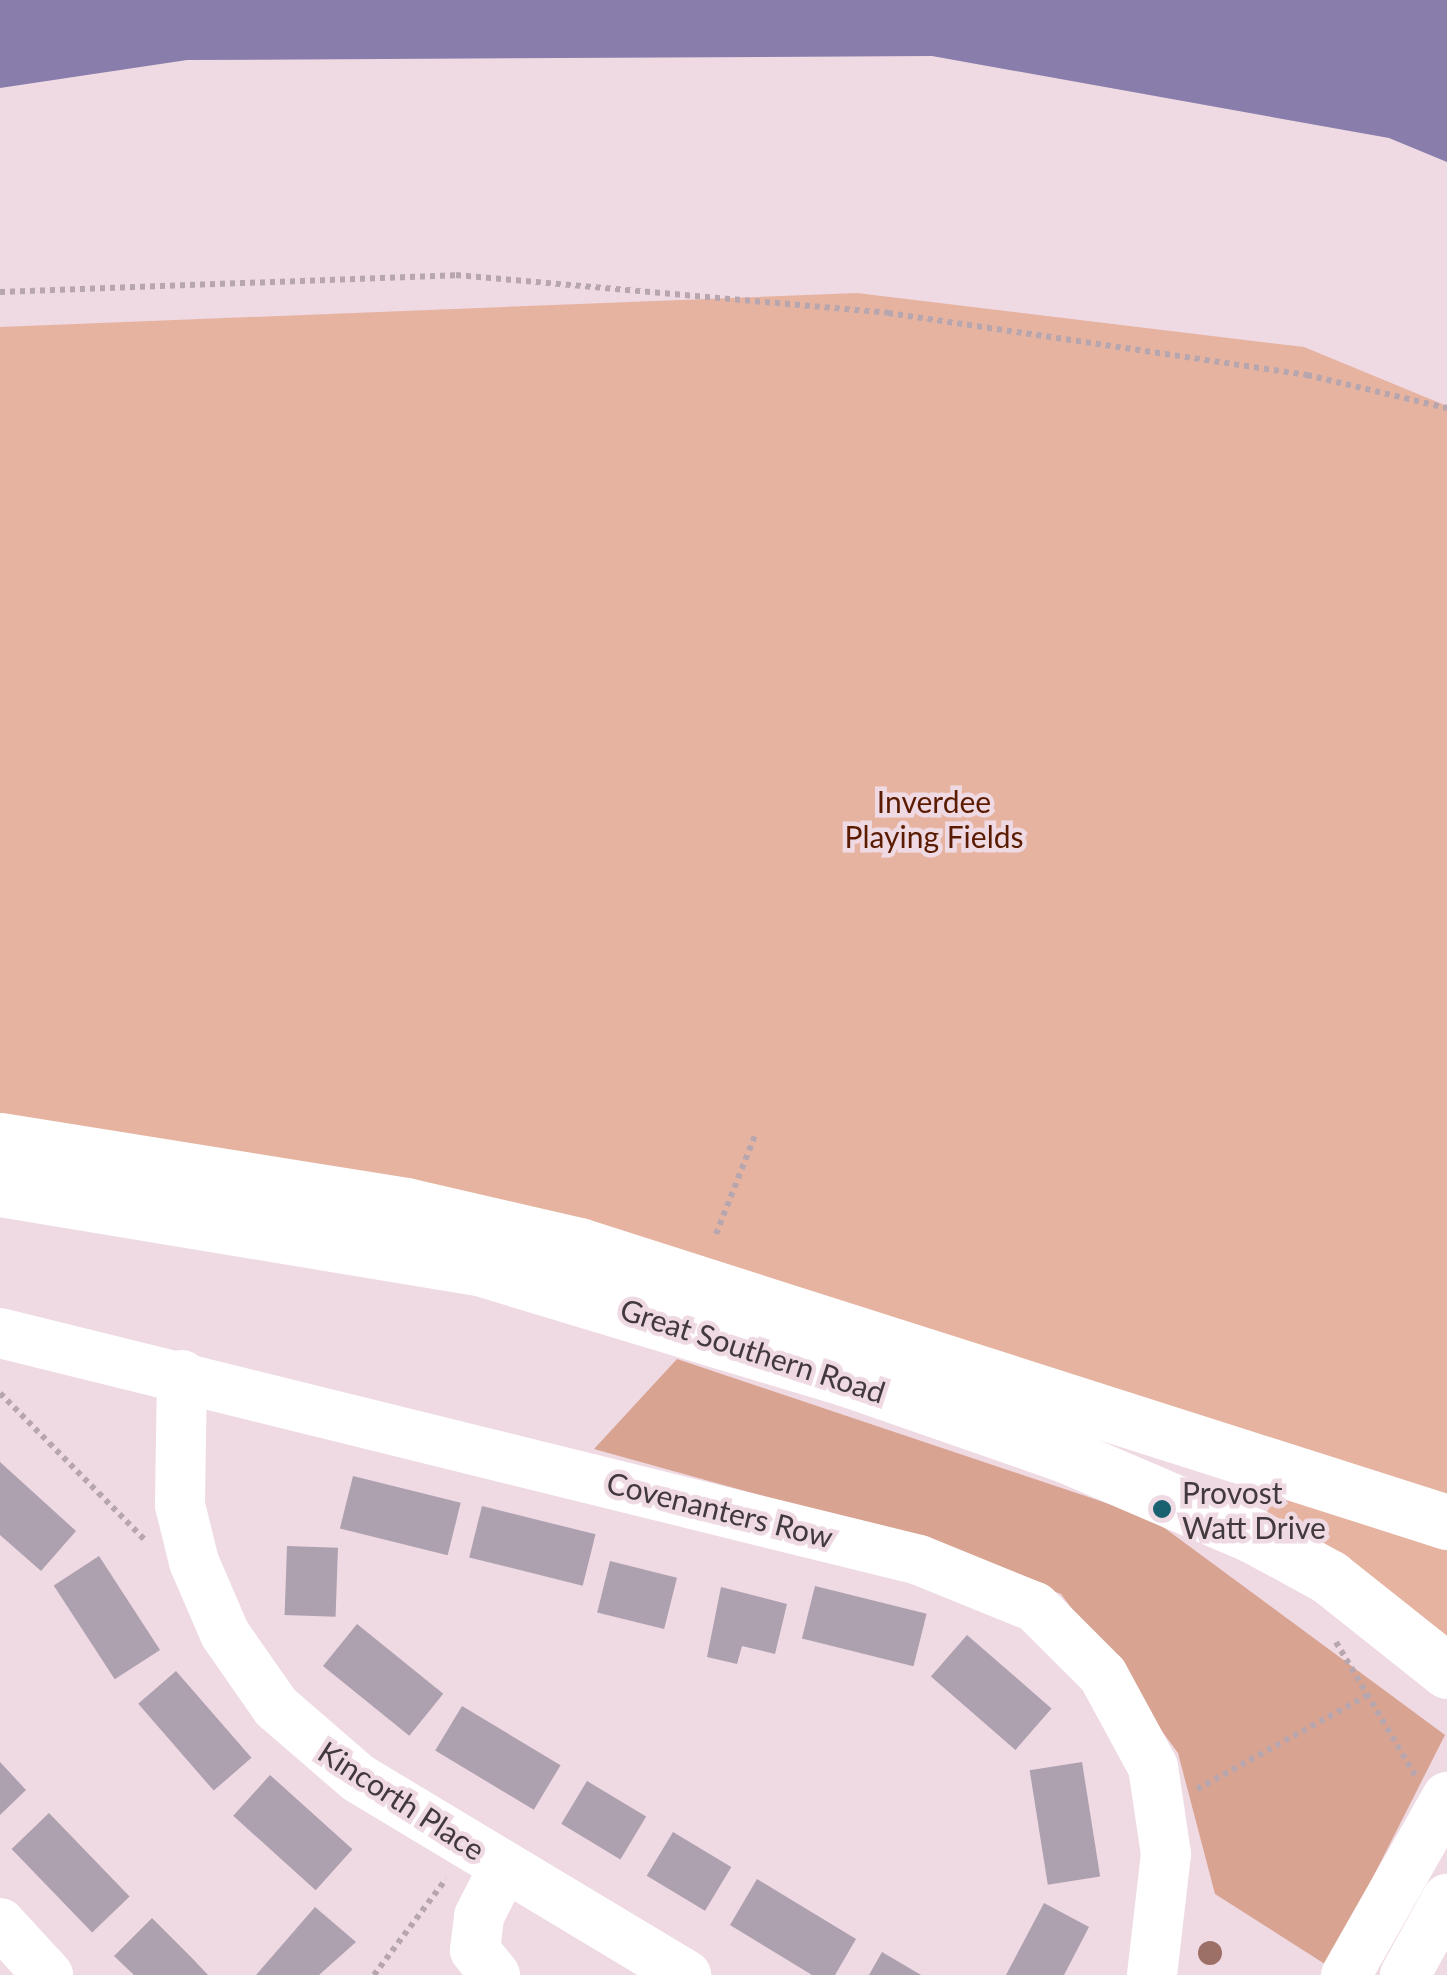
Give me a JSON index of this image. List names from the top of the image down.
{
  "streets": {
    "main road": ["Great Southern Road"],
    "street": ["Covenanters Row", "Kincorth Place"]
  },
  "crossings": [
    ["Covenanters Row", "Kincorth Place"]
  ],
  "parks": ["Inverdee Playing Fields"],
  "places": ["Provost Watt Drive"]
}
